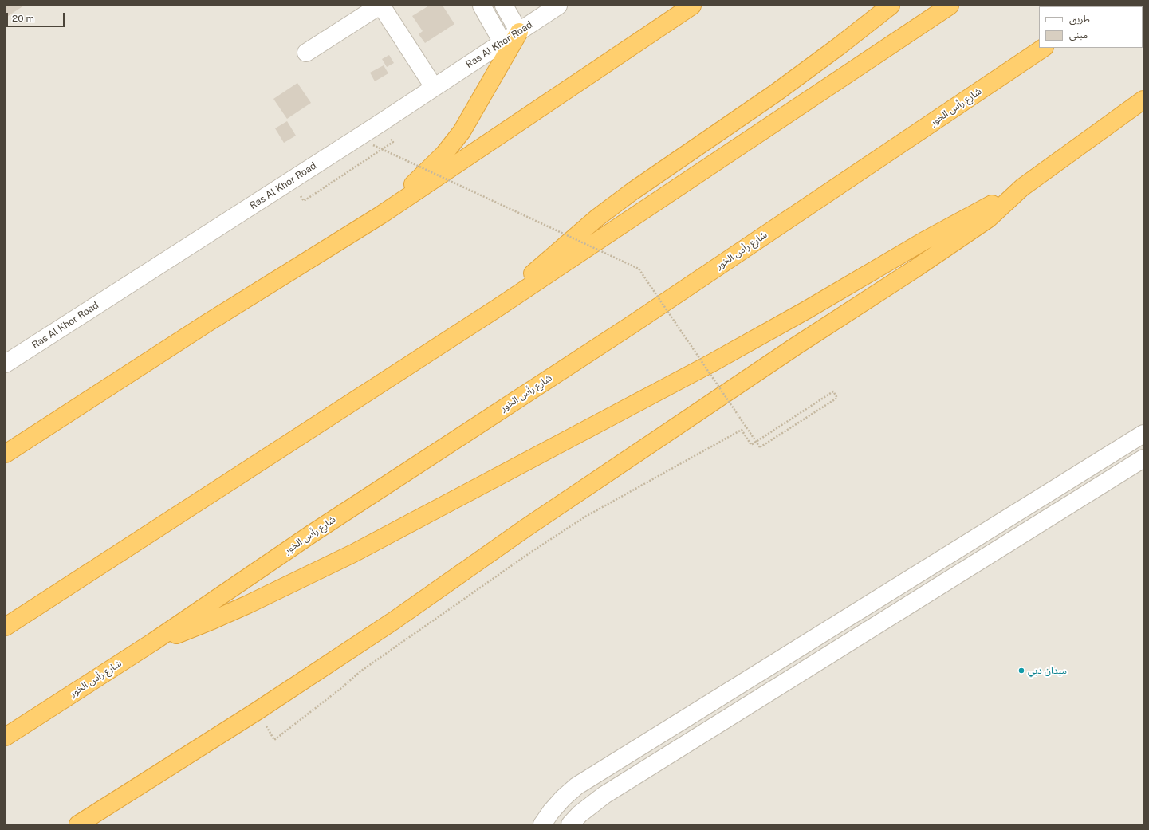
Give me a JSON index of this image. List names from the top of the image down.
{
  "streets": {
    "highway": ["شارع رأس الخور"],
    "street": ["Ras Al Khor Road"]
  },
  "places": ["ميدان دبي"],
  "legend": ["طريق", "مبنى"],
  "scale_bar": "20 m"
}
